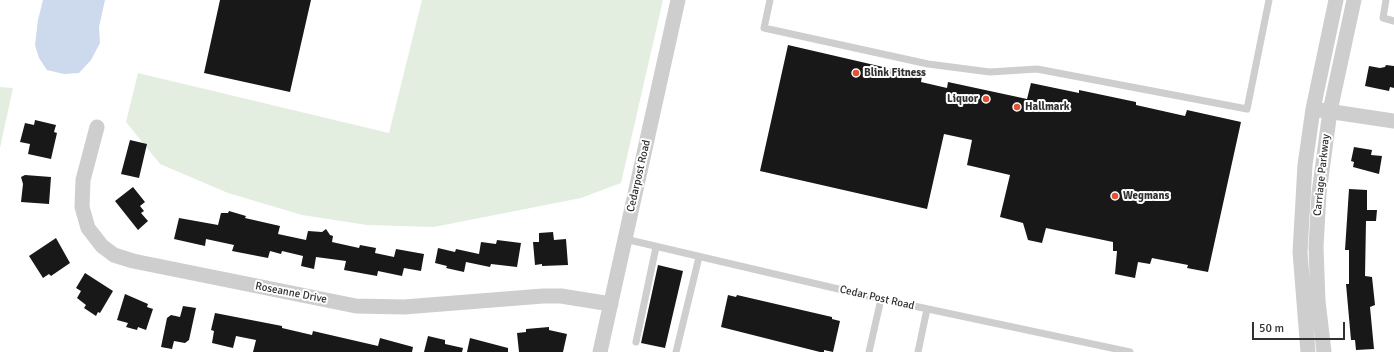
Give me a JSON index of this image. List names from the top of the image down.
{
  "streets": {
    "street": ["Carriage Parkway", "Cedarpost Road", "Roseanne Drive"],
    "lane": ["Cedar Post Road"]
  },
  "crossings": [
    ["Cedarpost Road", "Roseanne Drive"],
    ["Cedarpost Road", "Cedar Post Road"]
  ],
  "places": [
    "Blink Fitness",
    "Liquor",
    "Hallmark",
    "Wegmans"
  ],
  "scale_bar": "50 m"
}
